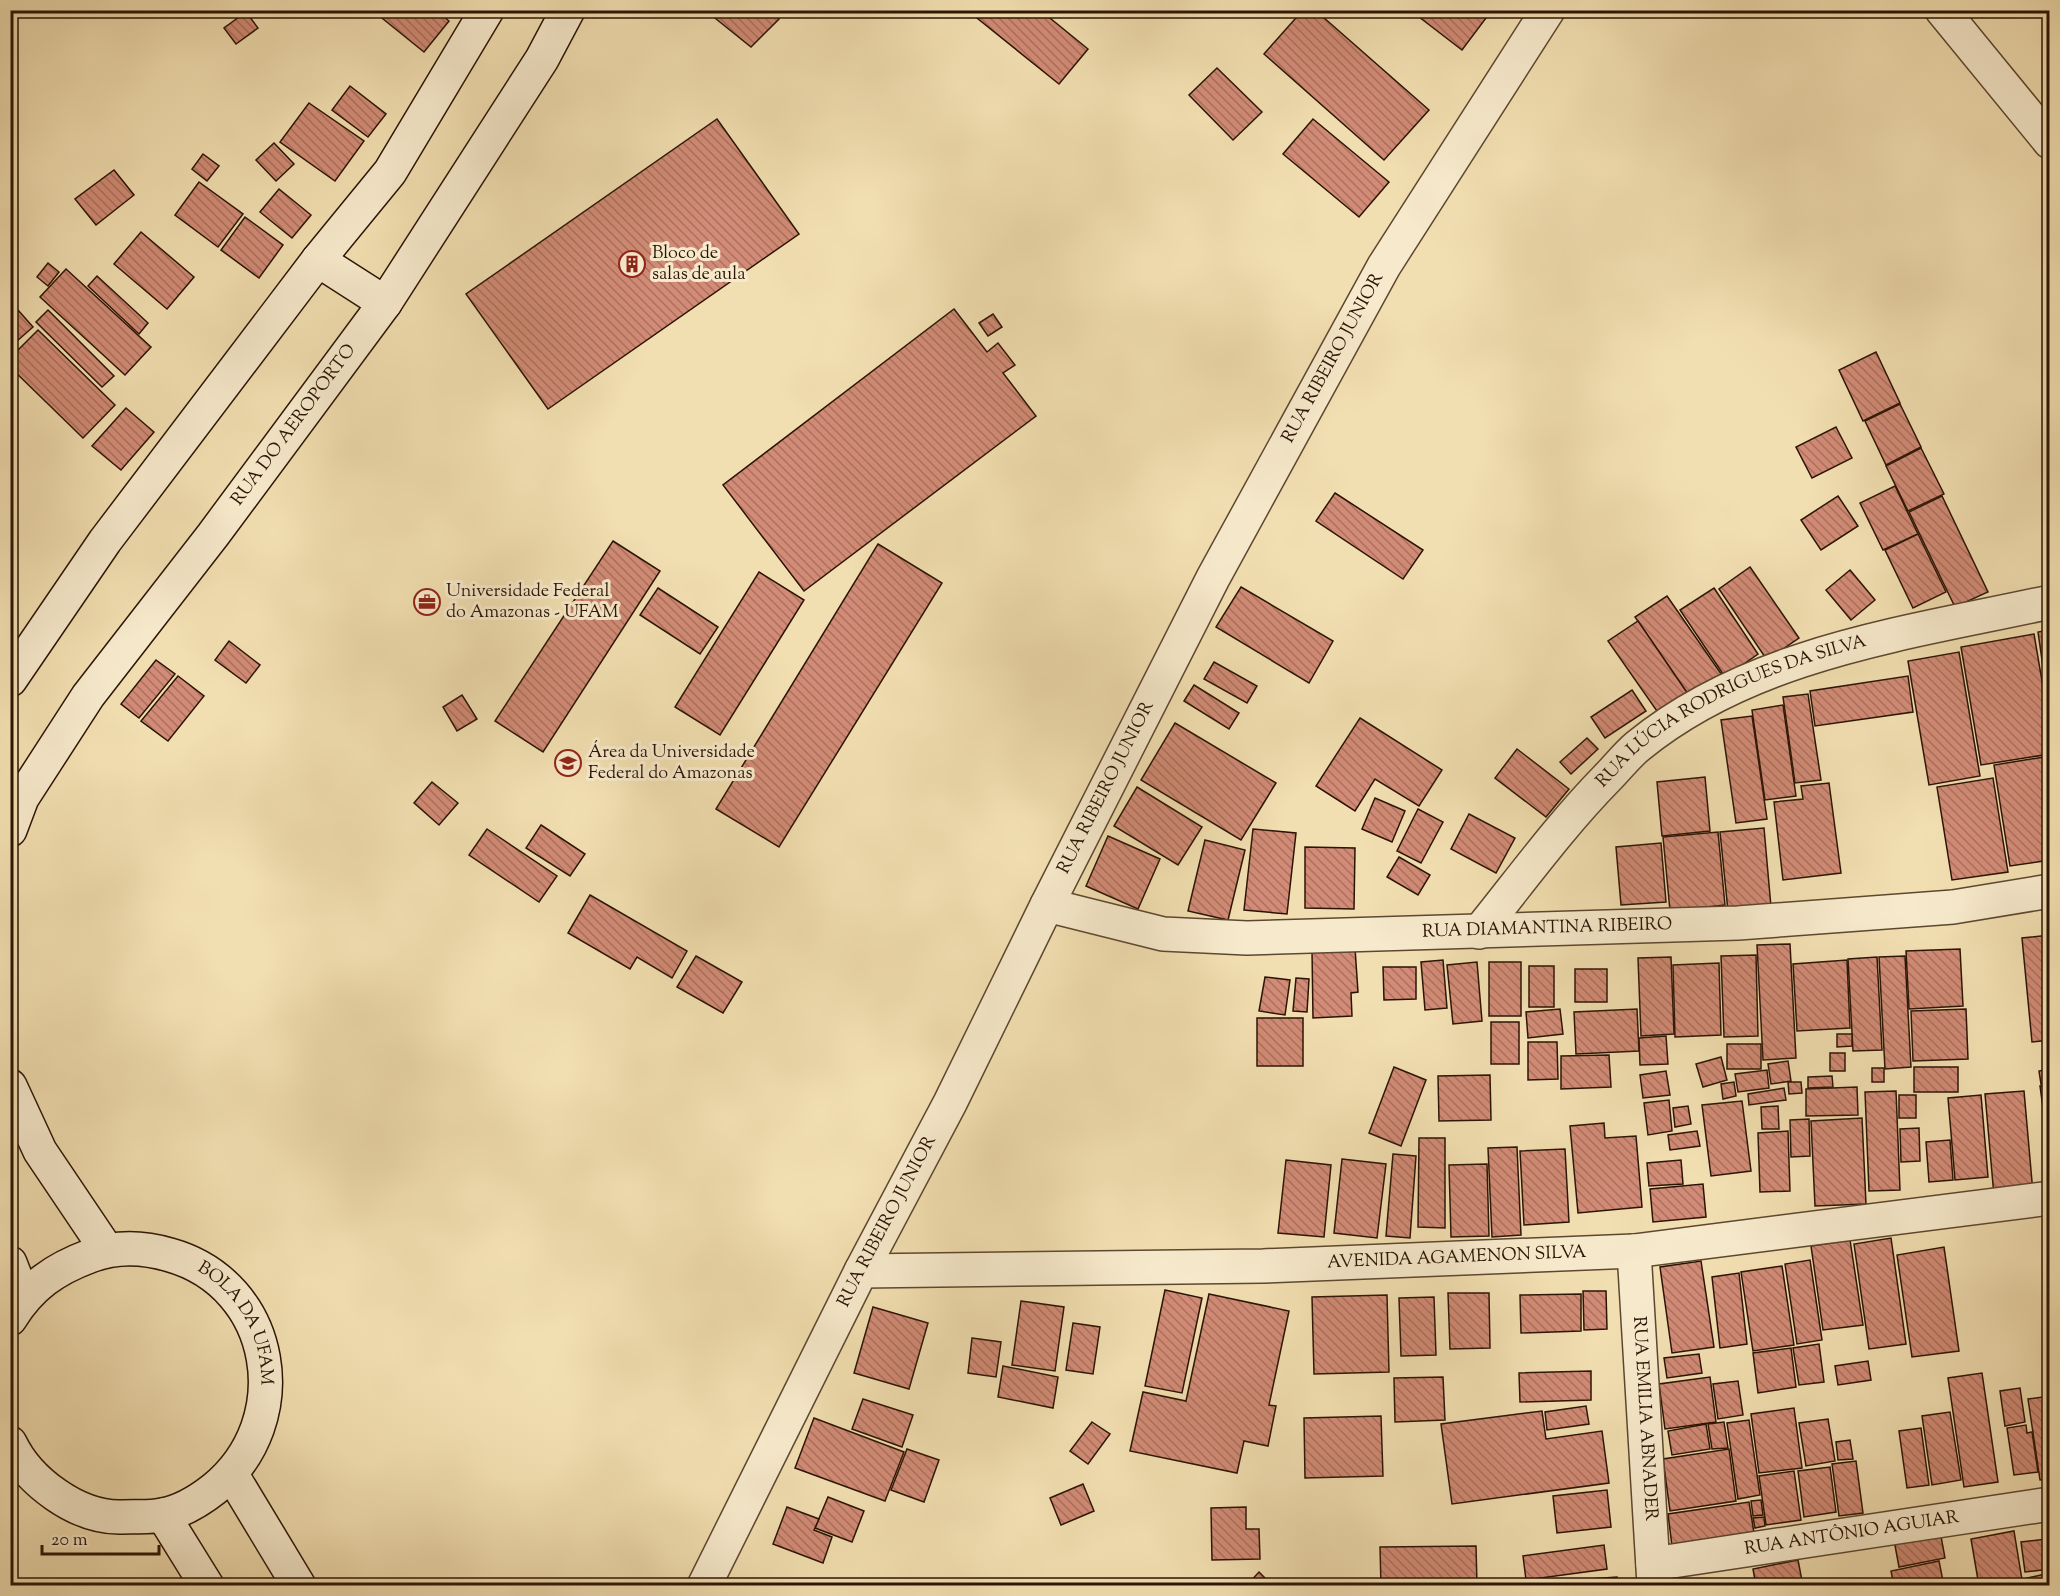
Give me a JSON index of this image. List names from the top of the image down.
{
  "streets": {
    "street": [
      "RUA RIBEIRO JUNIOR",
      "RUA DO AEROPORTO",
      "RUA LÚCIA RODRIGUES DA SILVA",
      "RUA DIAMANTINA RIBEIRO",
      "AVENIDA AGAMENON SILVA",
      "BOLA DA UFAM",
      "RUA EMILIA ABNADER",
      "RUA ANTÔNIO AGUIAR"
    ]
  },
  "crossings": [
    ["RUA RIBEIRO JUNIOR", "RUA DIAMANTINA RIBEIRO"],
    ["RUA RIBEIRO JUNIOR", "AVENIDA AGAMENON SILVA"],
    ["RUA LÚCIA RODRIGUES DA SILVA", "RUA DIAMANTINA RIBEIRO"],
    ["AVENIDA AGAMENON SILVA", "RUA EMILIA ABNADER"],
    ["RUA EMILIA ABNADER", "RUA ANTÔNIO AGUIAR"]
  ],
  "places": {
    "building": ["Bloco de salas de aula"],
    "office": ["Universidade Federal do Amazonas - UFAM"],
    "school or university": ["Área da Universidade Federal do Amazonas"]
  },
  "scale_bar": "20 m"
}
